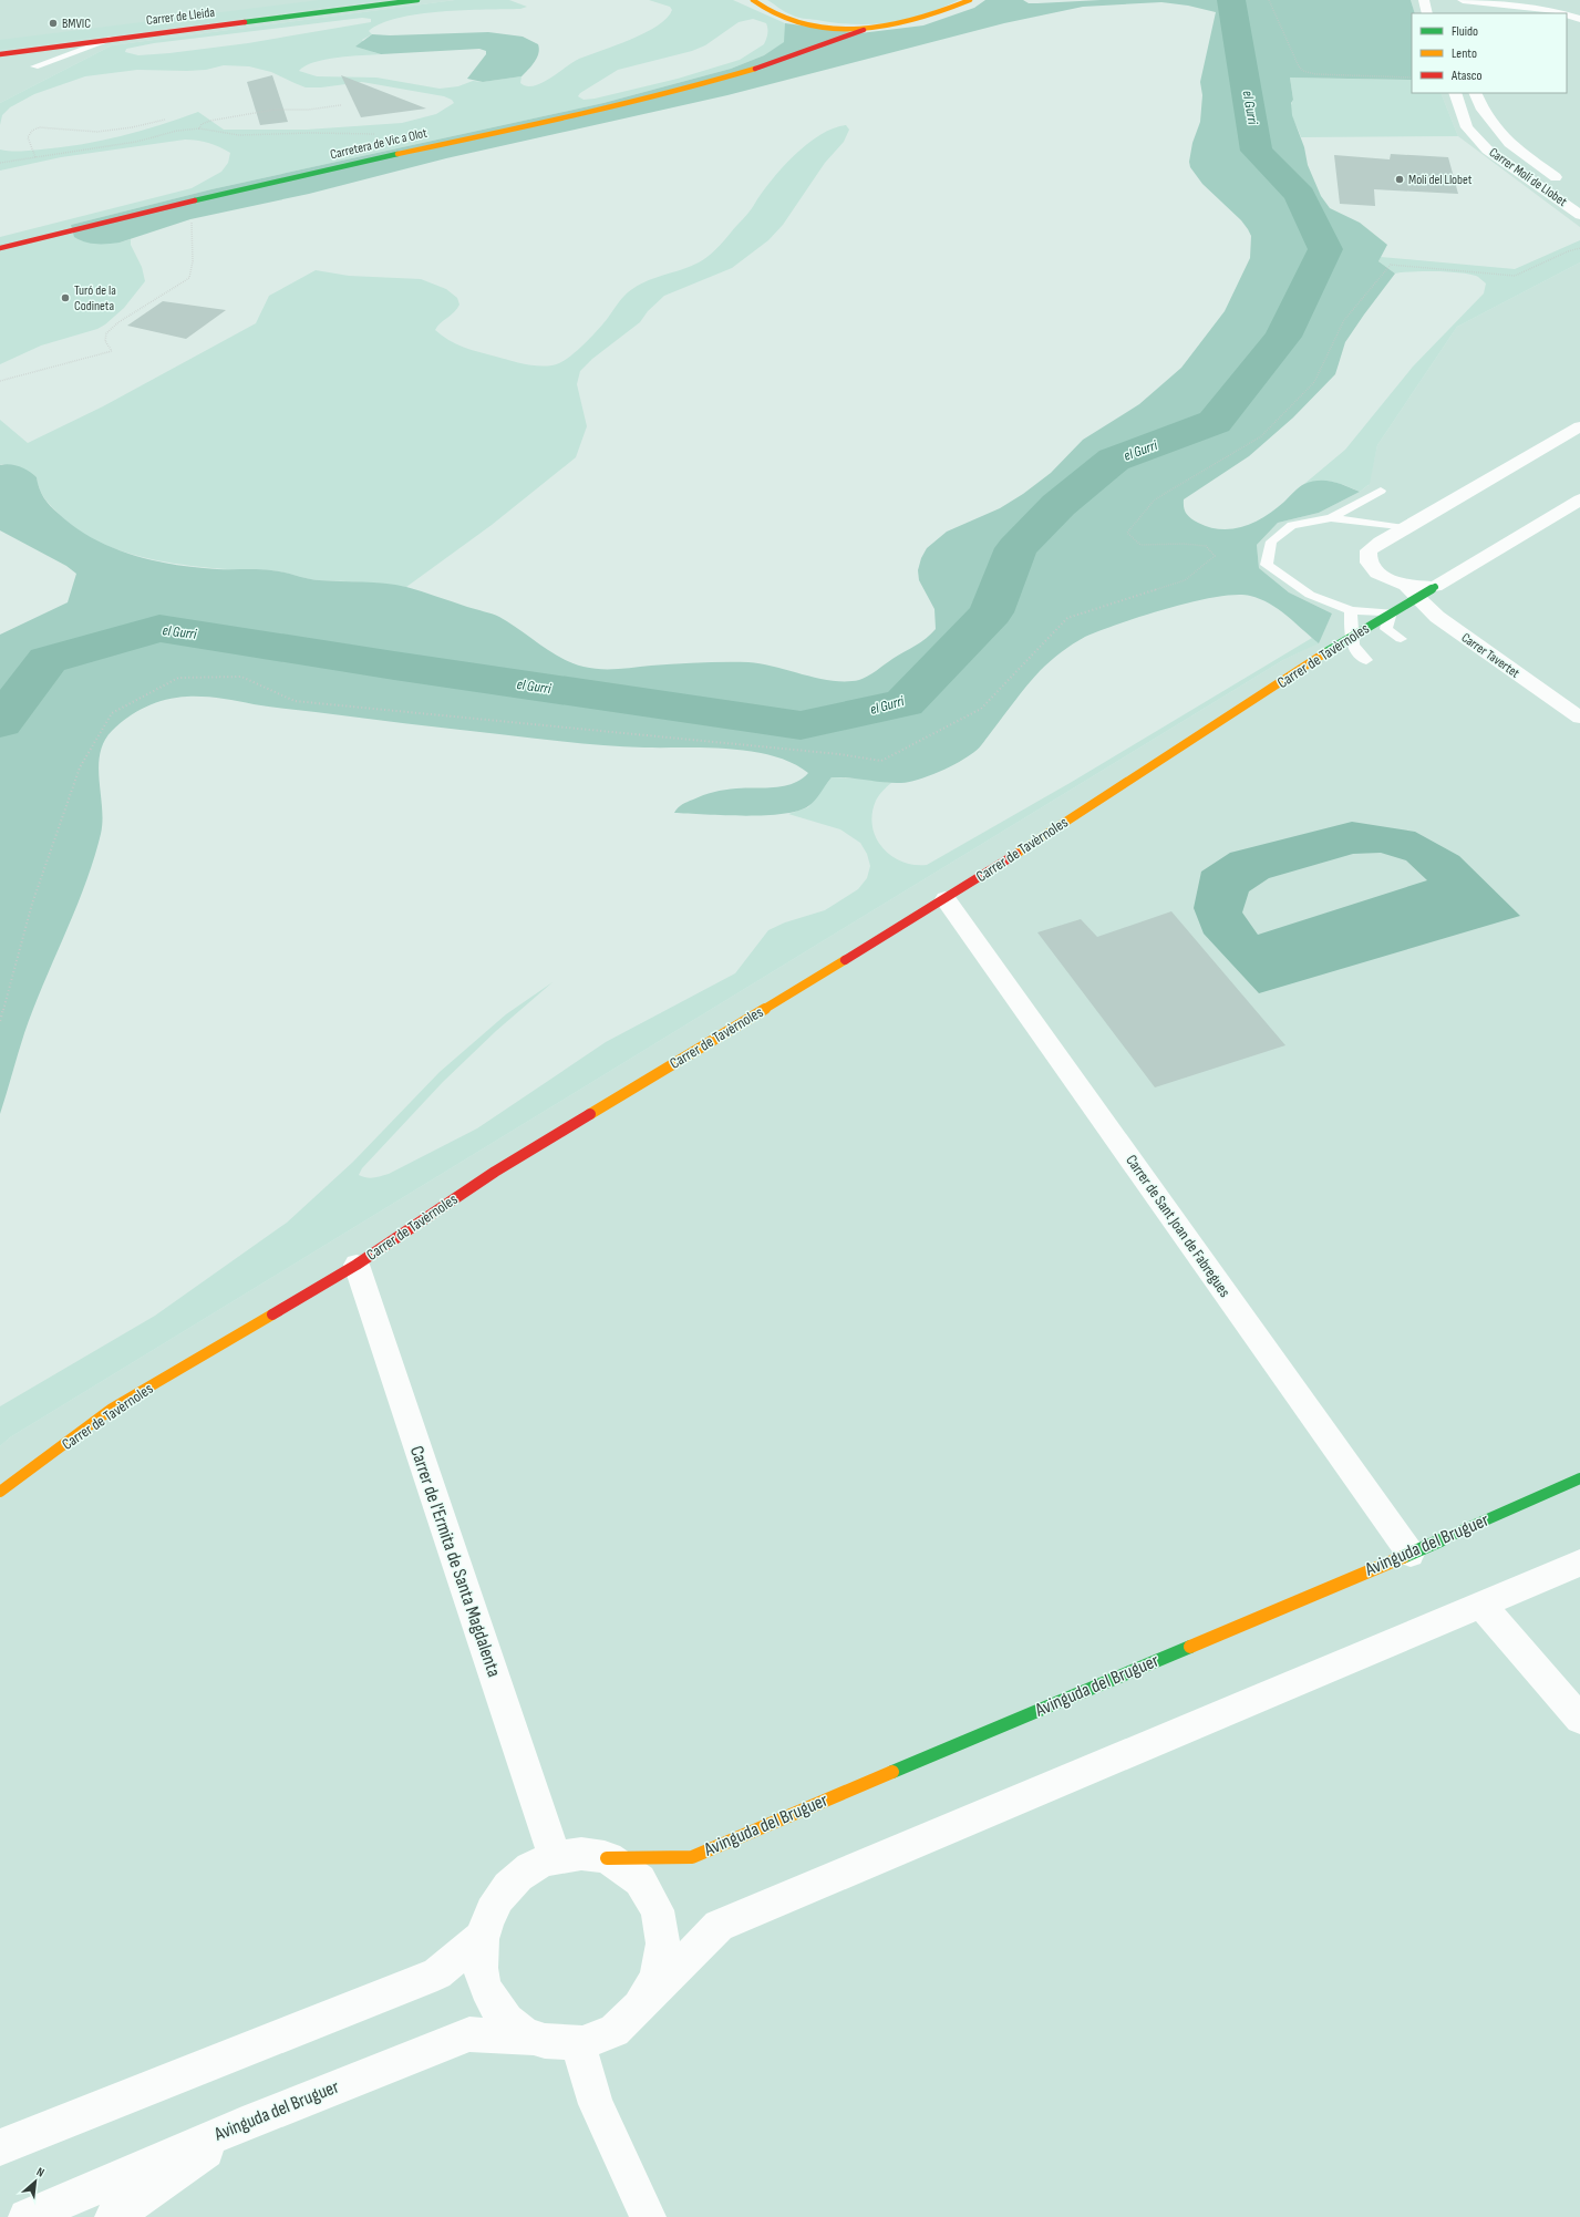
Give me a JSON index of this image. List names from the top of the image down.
{
  "streets": {
    "street": [
      "Carrer de Lleida",
      "Carretera de Vic a Olot",
      "Carrer Molí de Llobet",
      "Carrer de Tavèrnoles",
      "Carrer Tavertet",
      "Carrer de Sant Joan de Fabregues",
      "Avinguda del Bruguer",
      "Carrer de l'Ermita de Santa Magdalenta"
    ]
  },
  "crossings": [
    ["Carrer de Tavèrnoles", "Carrer Tavertet"],
    ["Carrer de Tavèrnoles", "Carrer de Sant Joan de Fabregues"],
    ["Carrer de Tavèrnoles", "Carrer de l'Ermita de Santa Magdalenta"],
    ["Carrer de Sant Joan de Fabregues", "Avinguda del Bruguer"]
  ],
  "water": ["el Gurri"],
  "places": ["BMVIC", "Molí del Llobet", "Turó de la Codineta"],
  "legend": ["Fluido", "Lento", "Atasco"],
  "north": "top right"
}
